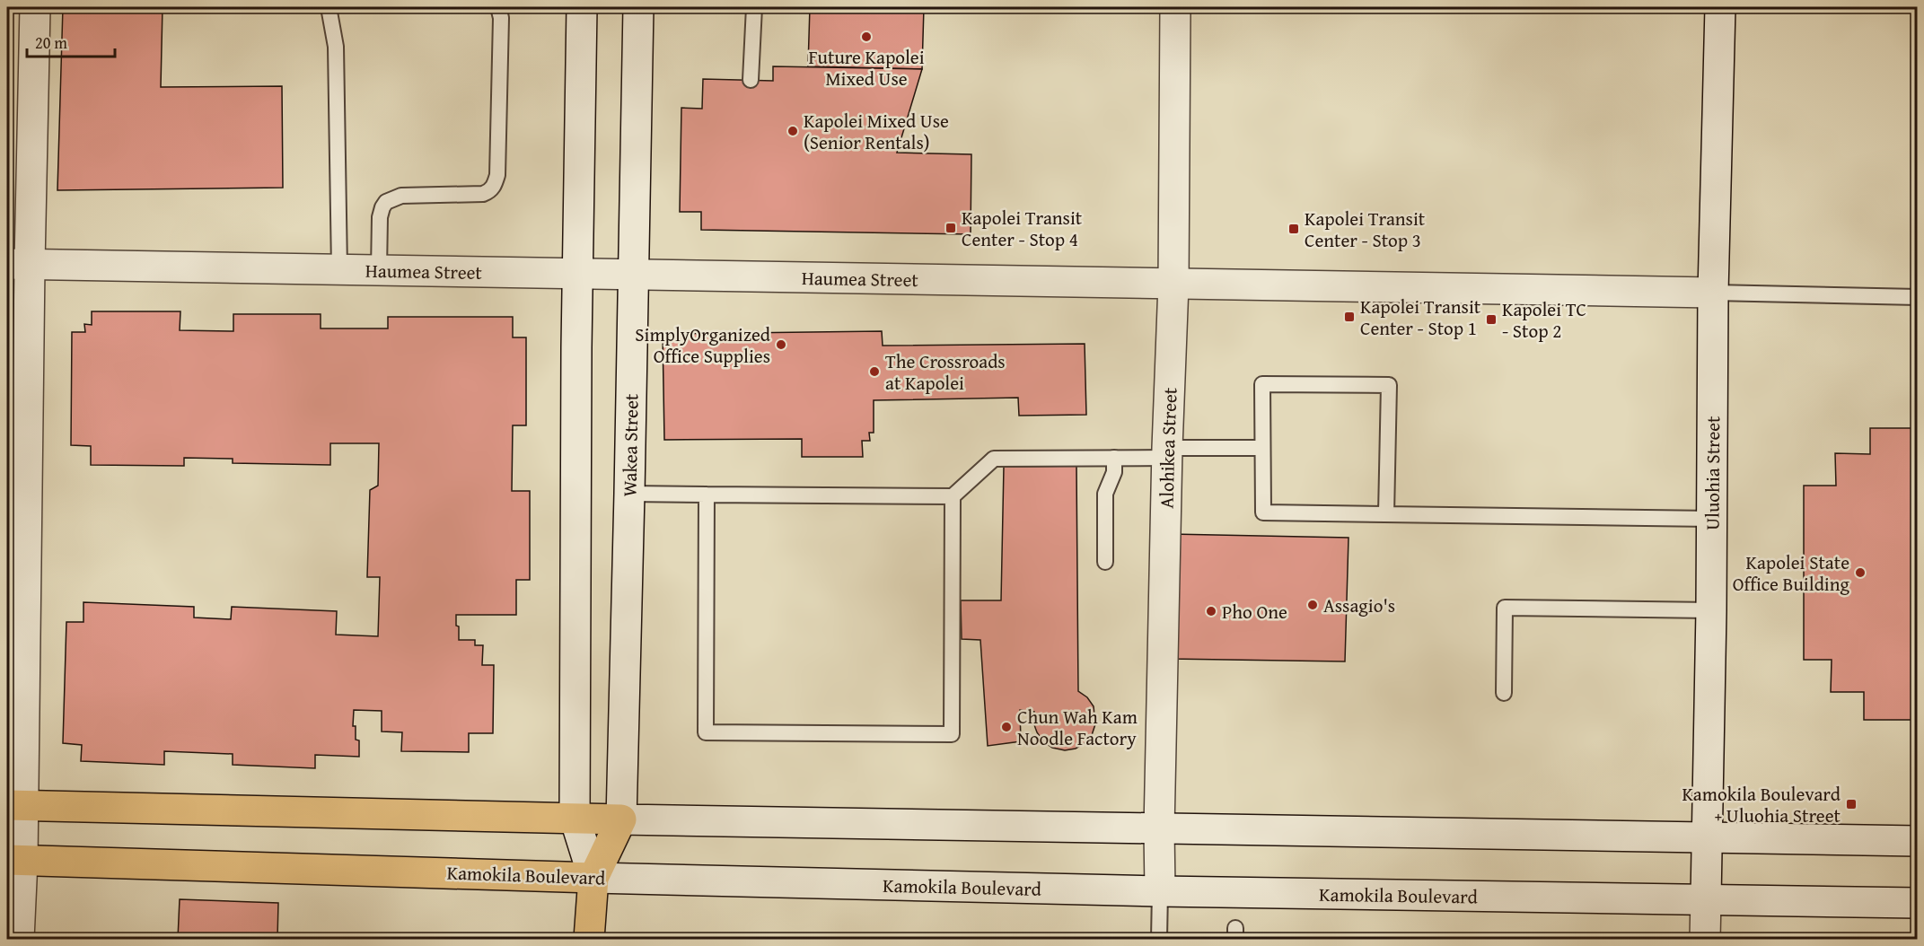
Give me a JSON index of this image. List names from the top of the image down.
{
  "streets": {
    "main road": ["Wakea Street", "Kamokila Boulevard"],
    "street": ["Haumea Street", "Alohikea Street", "Uluohia Street"]
  },
  "crossings": [
    ["Haumea Street", "Wakea Street"],
    ["Haumea Street", "Alohikea Street"],
    ["Haumea Street", "Uluohia Street"],
    ["Wakea Street", "Kamokila Boulevard"],
    ["Alohikea Street", "Kamokila Boulevard"],
    ["Uluohia Street", "Kamokila Boulevard"]
  ],
  "places": {
    "other": [
      "Future Kapolei Mixed Use",
      "Kapolei Mixed Use (Senior Rentals)",
      "SimplyOrganized Office Supplies",
      "The Crossroads at Kapolei",
      "Kapolei State Office Building",
      "Assagio's",
      "Pho One",
      "Chun Wah Kam Noodle Factory"
    ],
    "transit": [
      "Kapolei Transit Center - Stop 4",
      "Kapolei Transit Center - Stop 3",
      "Kapolei Transit Center - Stop 1",
      "Kapolei TC - Stop 2",
      "Kamokila Boulevard + Uluohia Street"
    ]
  },
  "scale_bar": "20 m"
}
